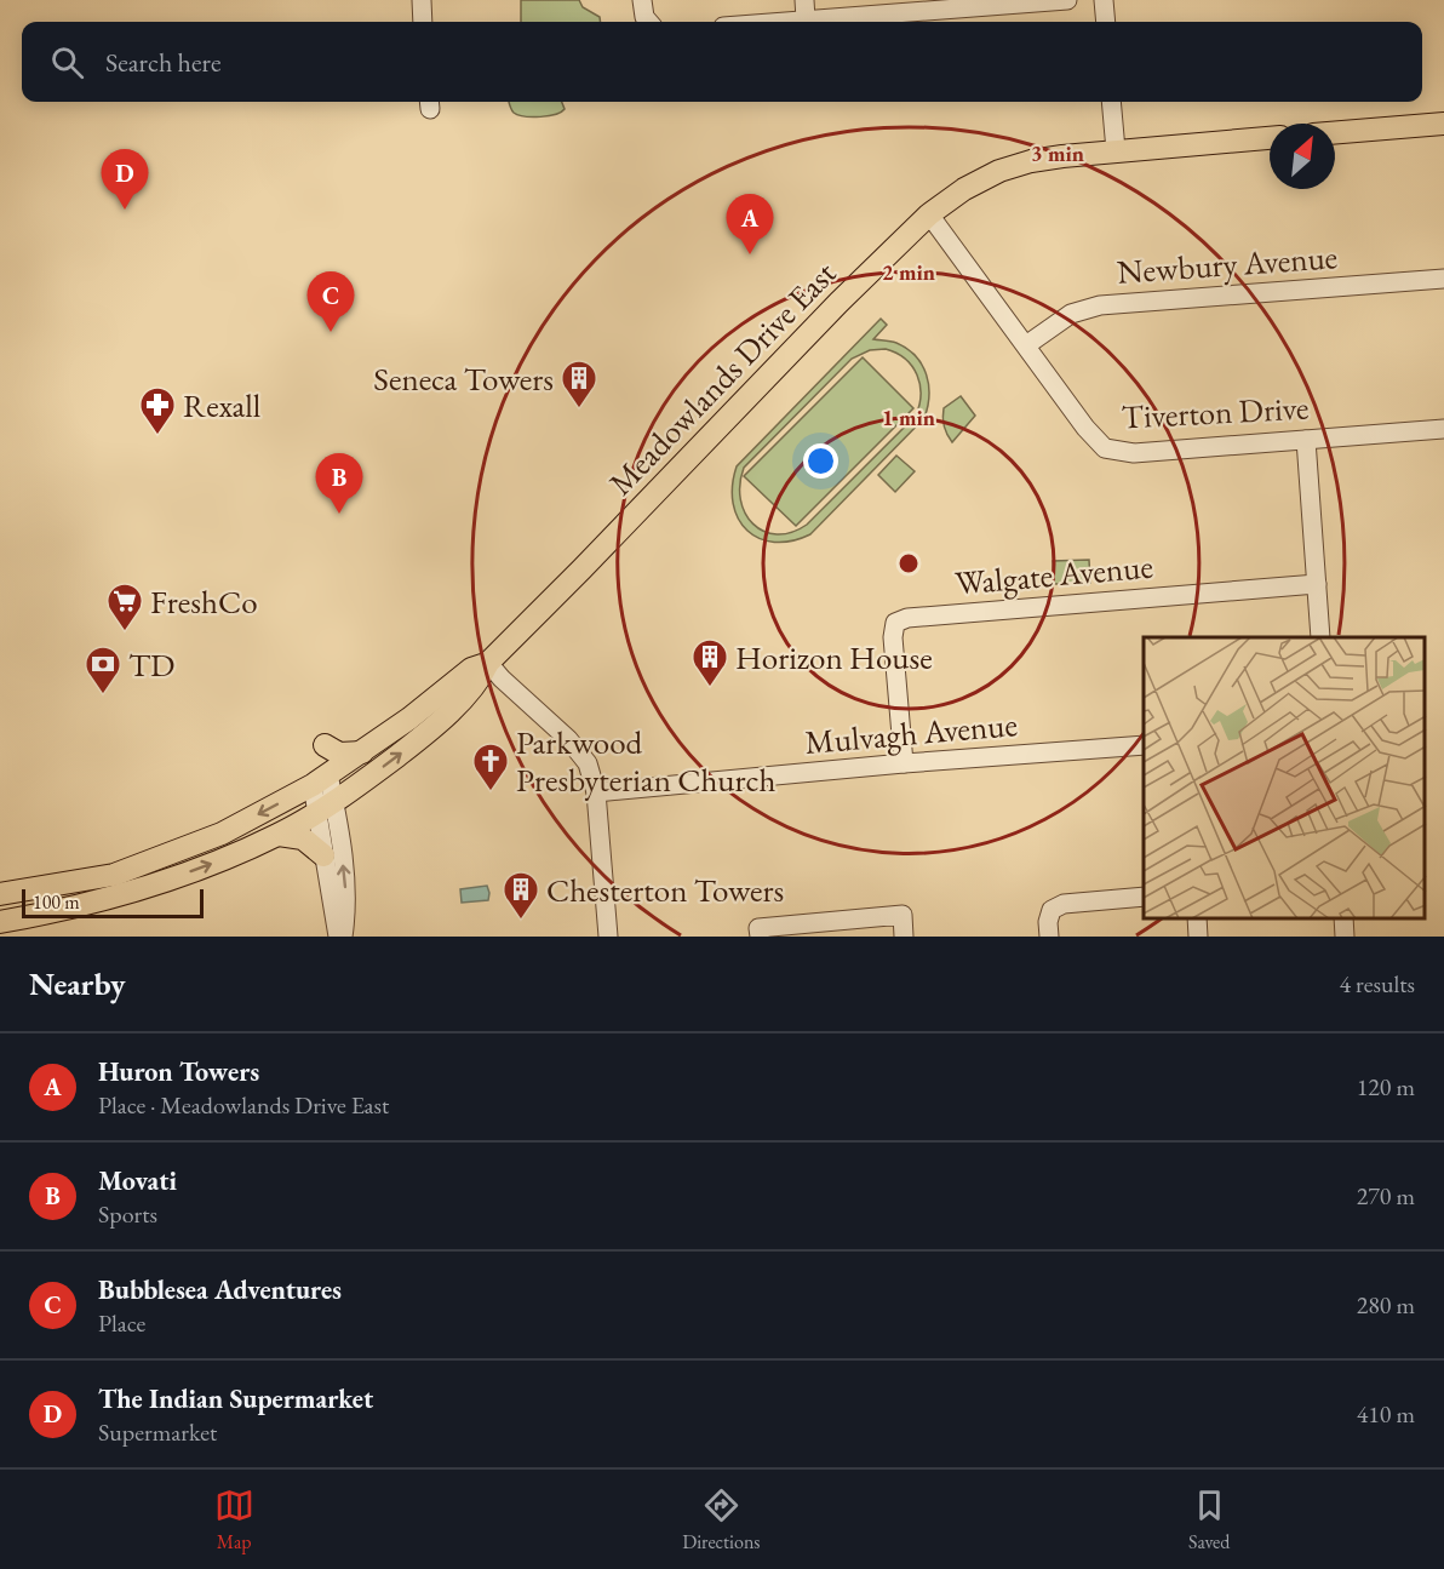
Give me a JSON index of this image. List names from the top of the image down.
{
  "streets": {
    "main road": ["Meadowlands Drive East"],
    "street": [
      "Newbury Avenue",
      "Tiverton Drive",
      "Walgate Avenue",
      "Mulvagh Avenue"
    ]
  },
  "crossings": [
    ["Newbury Avenue", "Tiverton Drive"],
    ["Meadowlands Drive East", "Tiverton Drive"],
    ["Walgate Avenue", "Mulvagh Avenue"]
  ],
  "places": {
    "building": ["Seneca Towers", "Horizon House", "Chesterton Towers"],
    "pharmacy": ["Rexall"],
    "supermarket": ["FreshCo"],
    "bank": ["TD"],
    "church": ["Parkwood Presbyterian Church"]
  },
  "scale_bar": "100 m",
  "north": "top right",
  "page": {
    "search": "Search here",
    "pins": [
      "D",
      "A",
      "C",
      "B"
    ],
    "scale": "100 m",
    "heading": ["Nearby", "4 results"],
    "list": [
      {
        "mark": "A",
        "name": "Huron Towers",
        "note": "Place · Meadowlands Drive East",
        "value": "120 m"
      },
      {
        "mark": "B",
        "name": "Movati",
        "note": "Sports",
        "value": "270 m"
      },
      {
        "mark": "C",
        "name": "Bubblesea Adventures",
        "note": "Place",
        "value": "280 m"
      },
      {
        "mark": "D",
        "name": "The Indian Supermarket",
        "note": "Supermarket",
        "value": "410 m"
      }
    ],
    "nav": ["Map", "Directions", "Saved"]
  },
  "rings": ["3 min", "2 min", "1 min"]
}
